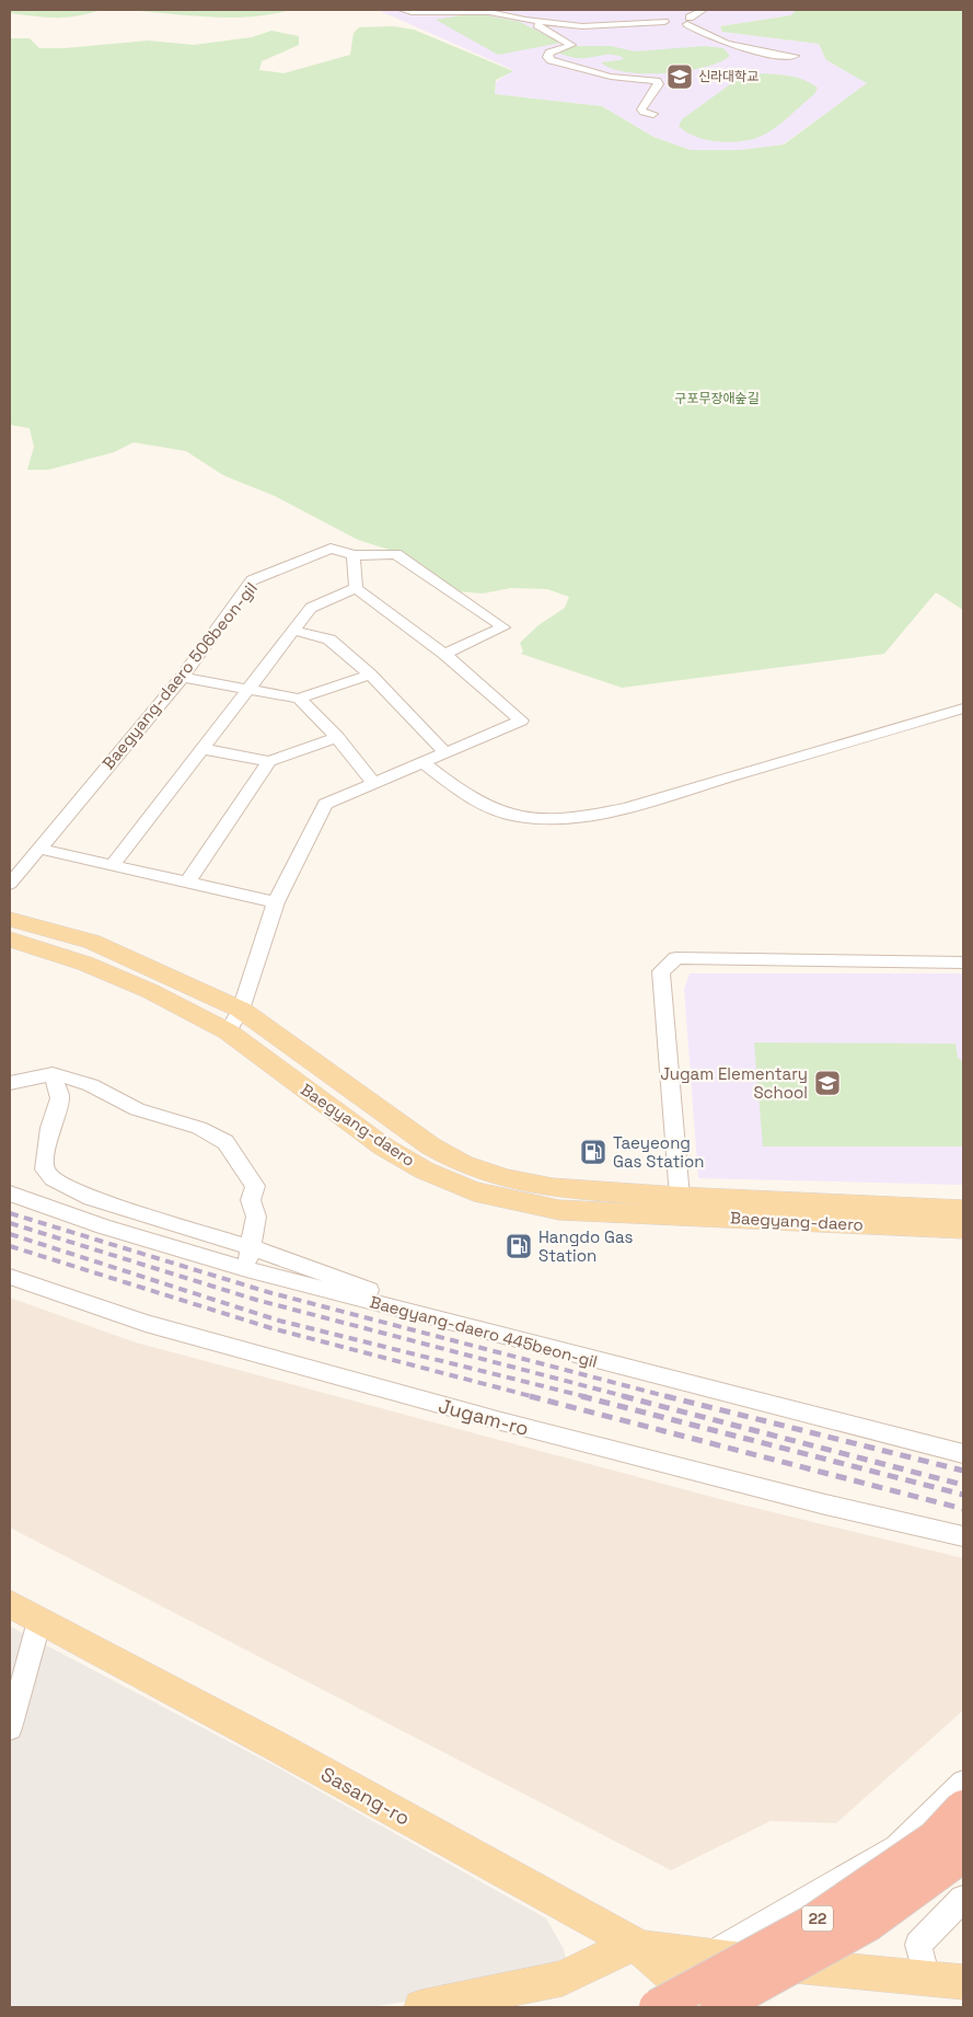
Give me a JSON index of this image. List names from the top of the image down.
{
  "streets": {
    "highway": ["22"],
    "main road": ["Baegyang-daero", "Sasang-ro"],
    "street": ["Baegyang-daero 506beon-gil", "Baegyang-daero 445beon-gil", "Jugam-ro"]
  },
  "parks": ["구포무장애숲길"],
  "places": {
    "school or university": ["신라대학교", "Jugam Elementary School"],
    "fuel station": ["Taeyeong Gas Station", "Hangdo Gas Station"]
  }
}
